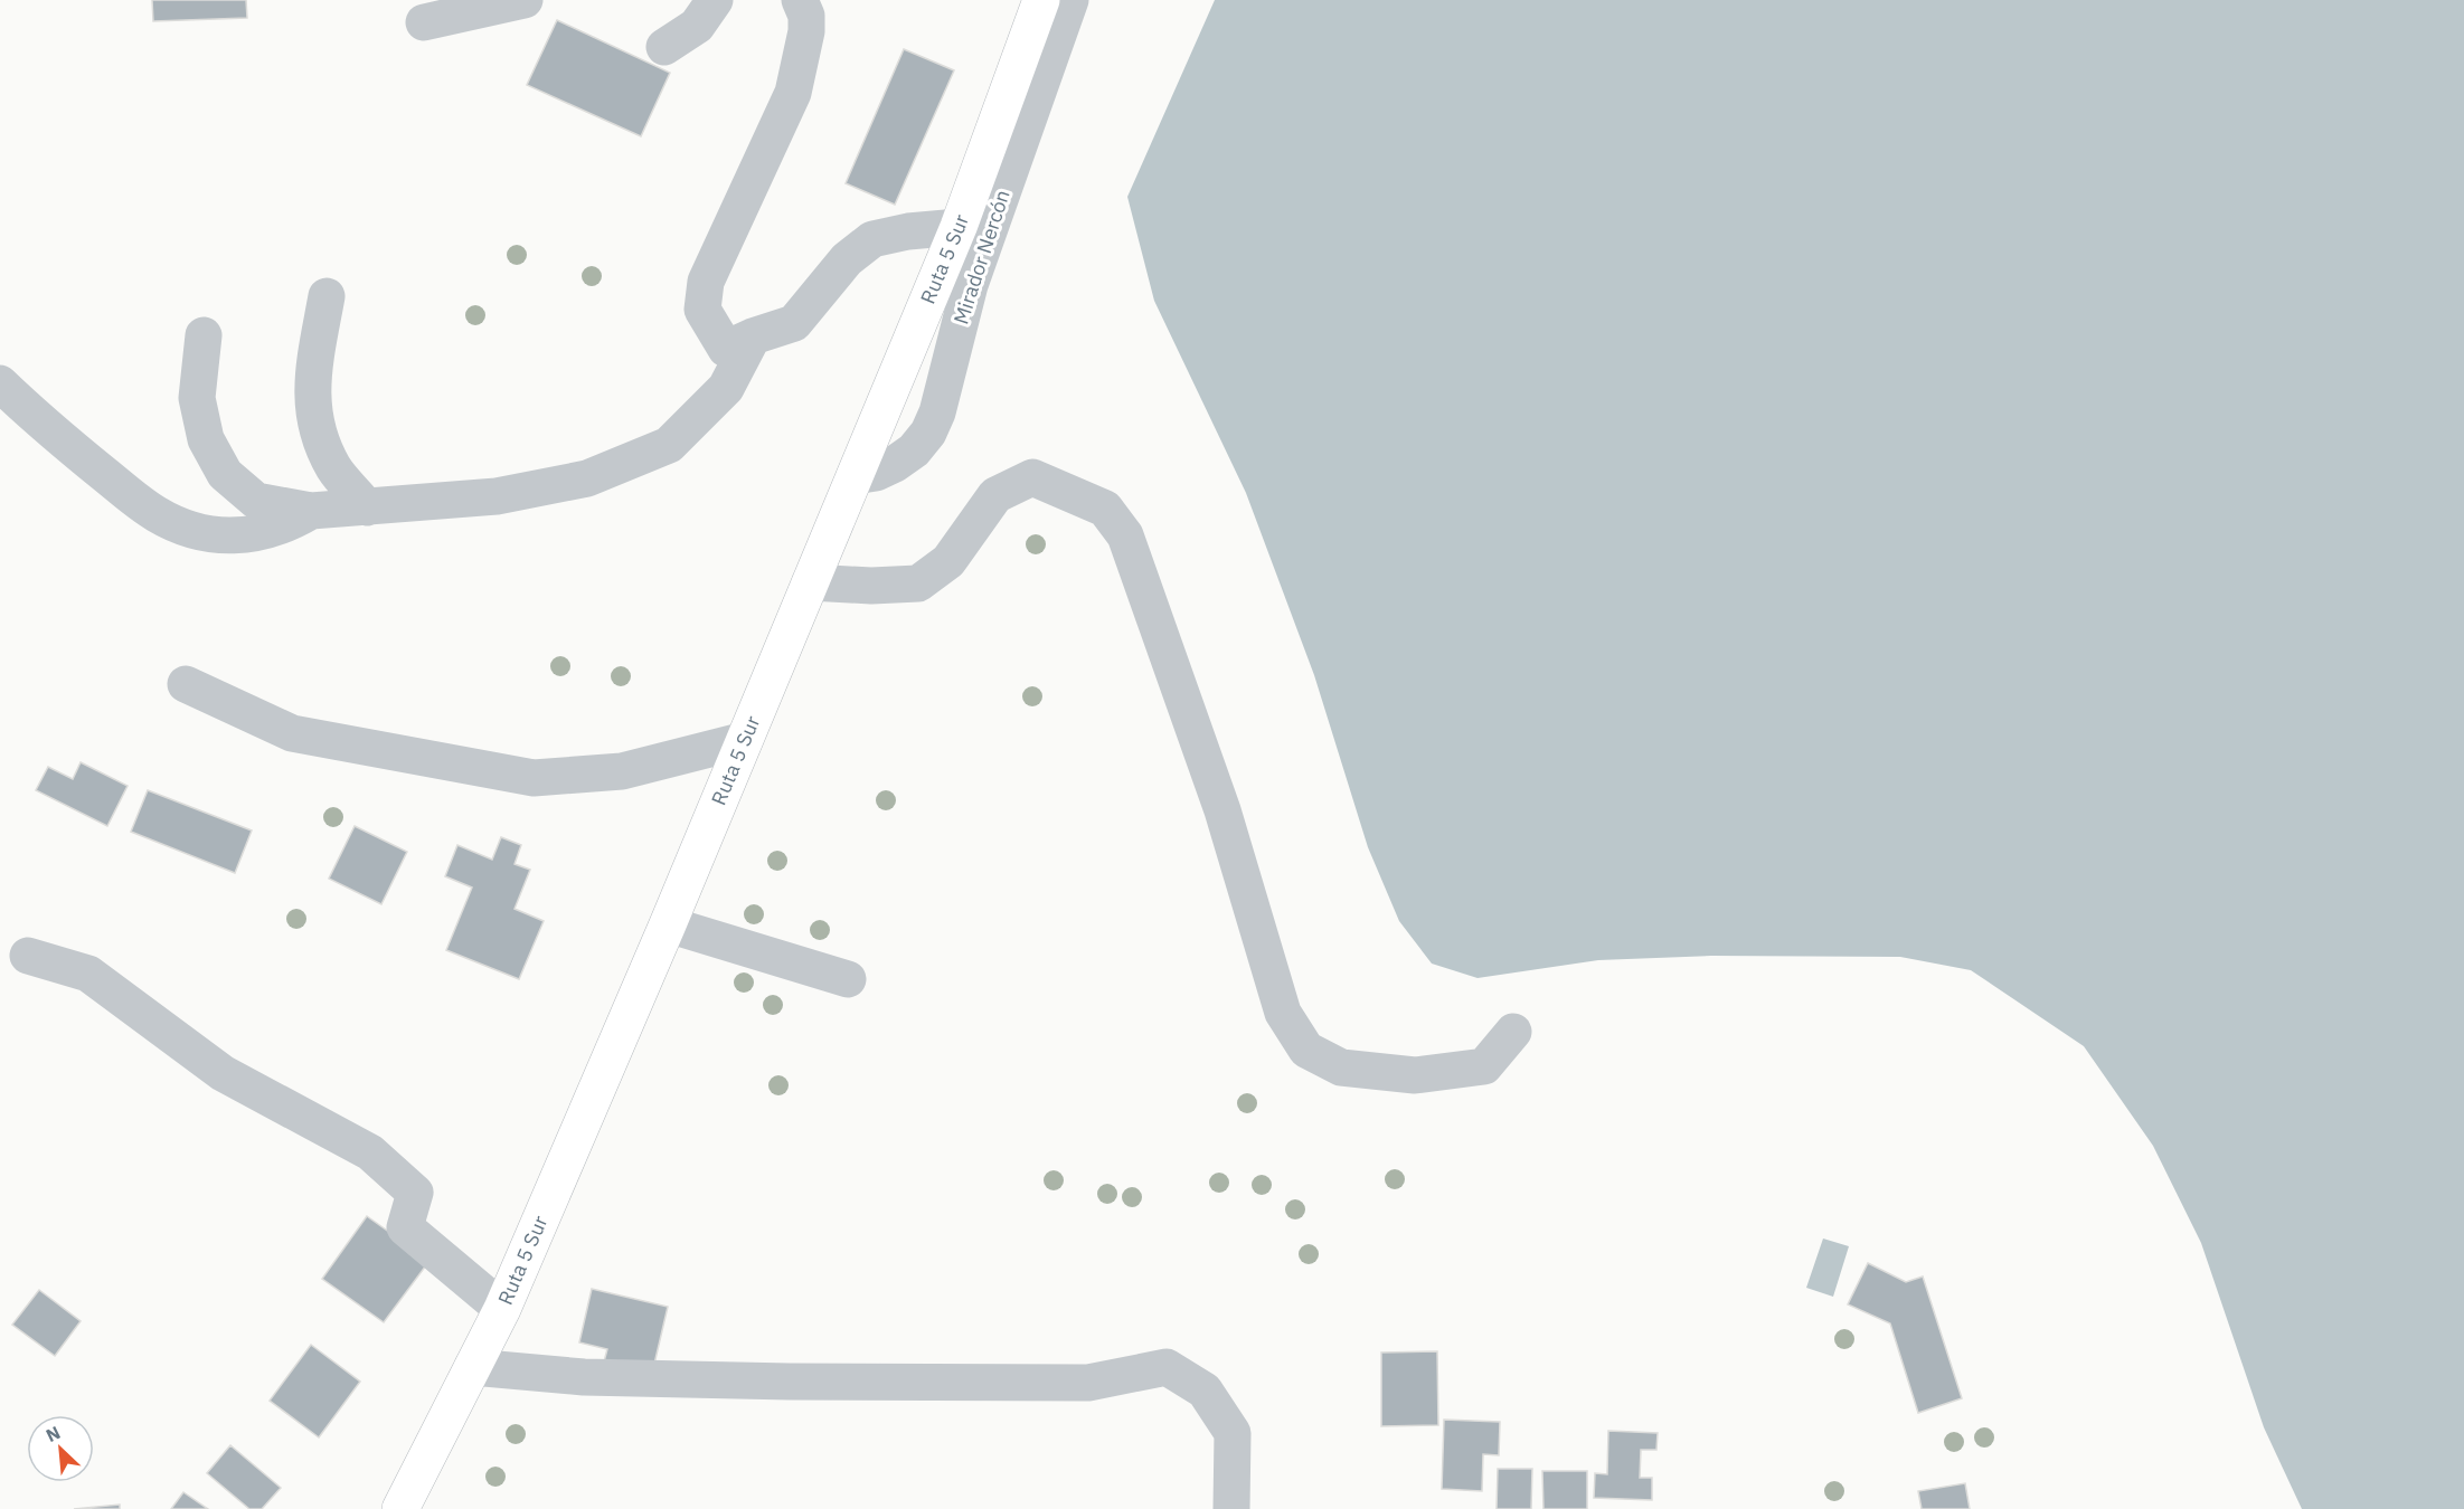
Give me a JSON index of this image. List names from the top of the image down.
{
  "streets": {
    "highway": ["Ruta 5 Sur"],
    "street": ["Mirador Nercón"]
  },
  "crossings": [
    ["Mirador Nercón", "Ruta 5 Sur"]
  ],
  "north": "top left"
}
